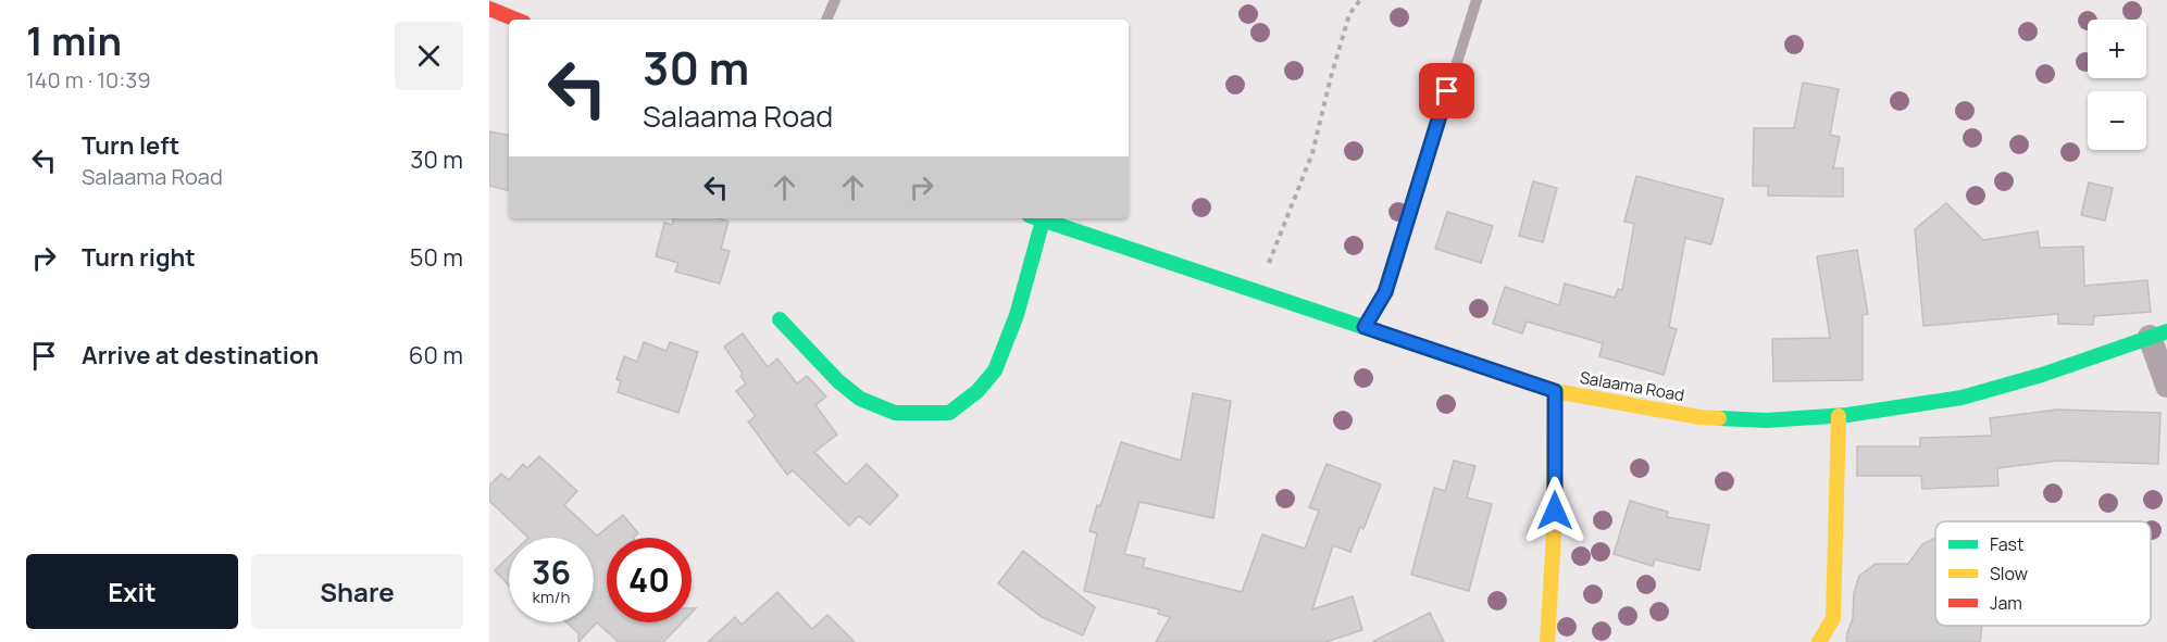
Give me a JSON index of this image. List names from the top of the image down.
{
  "streets": {
    "street": ["Salaama Road"]
  },
  "legend": ["Fast", "Slow", "Jam"],
  "page": {
    "heading": ["1 min", "140 m · 10:39"],
    "map_buttons": ["+", "−"],
    "turn": ["30 m", "Salaama Road"],
    "list": [
      {
        "name": "Turn left",
        "note": "Salaama Road",
        "value": "30 m"
      },
      {
        "name": "Turn right",
        "value": "50 m"
      },
      {
        "name": "Arrive at destination",
        "value": "60 m"
      }
    ],
    "speed": "36 km/h",
    "limit": "40",
    "buttons": ["Exit", "Share"]
  }
}
